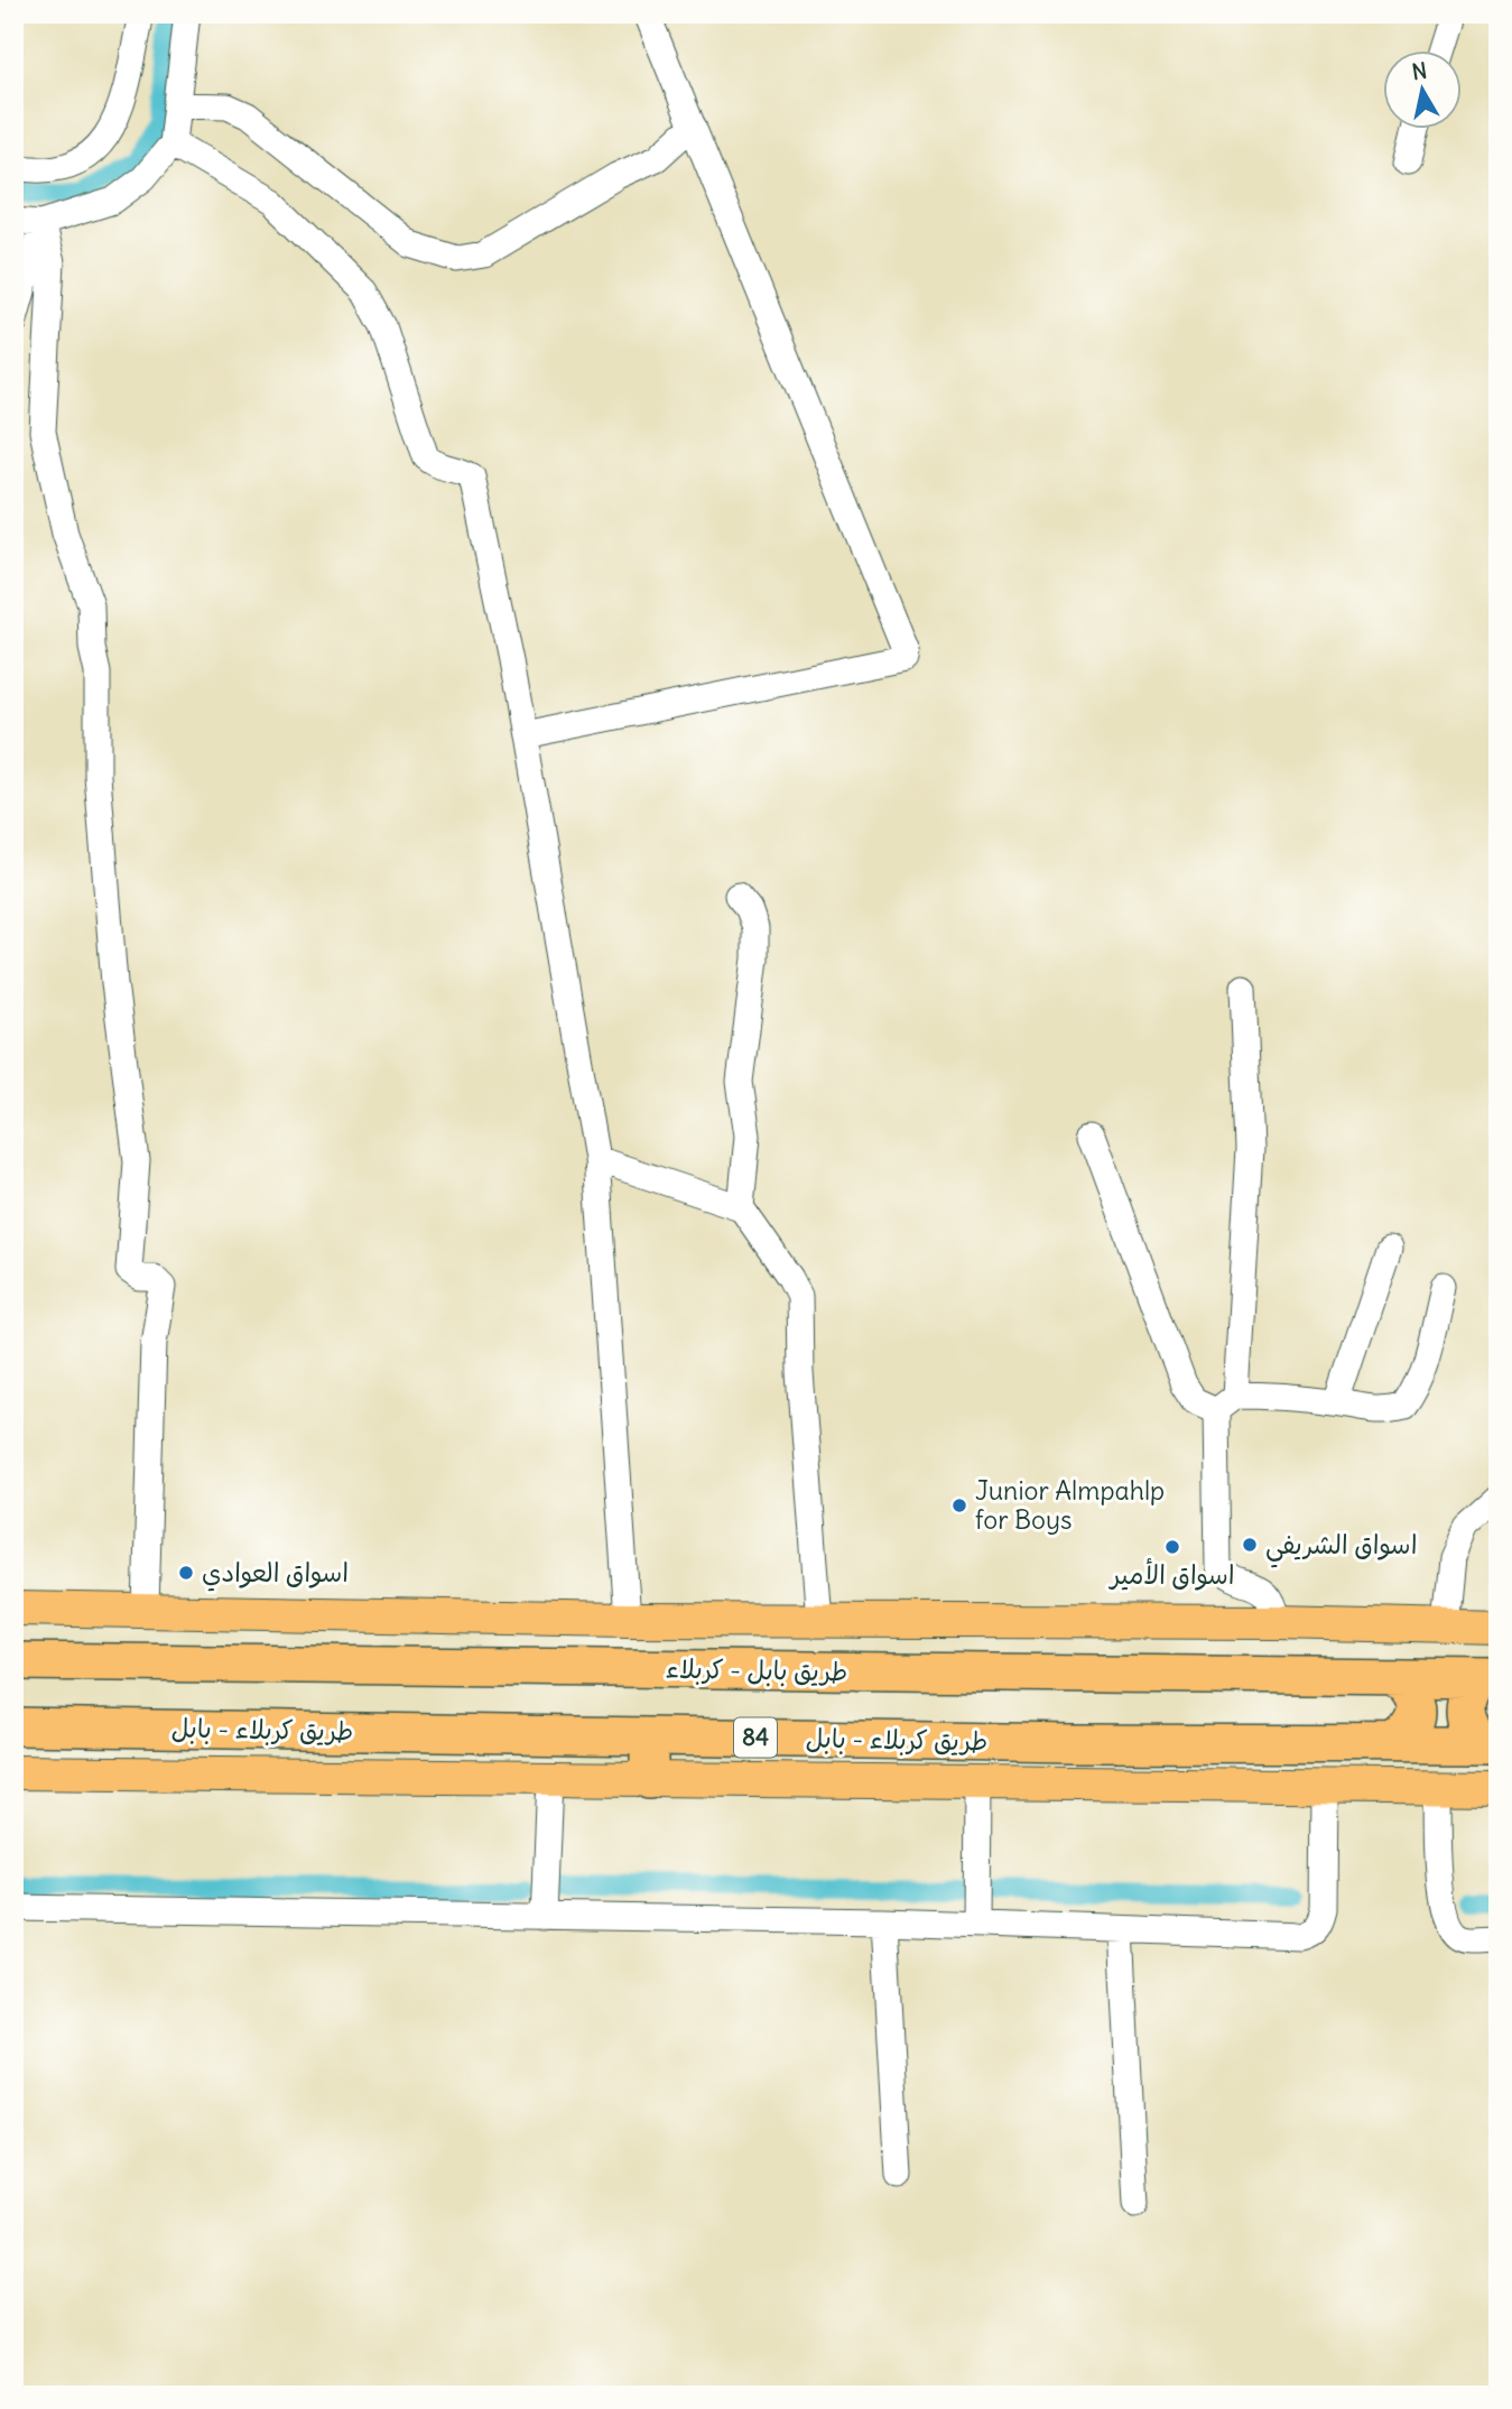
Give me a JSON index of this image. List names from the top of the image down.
{
  "streets": {
    "highway": ["طريق بابل - كربلاء", "طريق كربلاء - بابل", "84"]
  },
  "places": [
    "Junior Almpahlp for Boys",
    "اسواق الشريفي",
    "اسواق الأمير",
    "اسواق العوادي"
  ],
  "north": "top"
}
